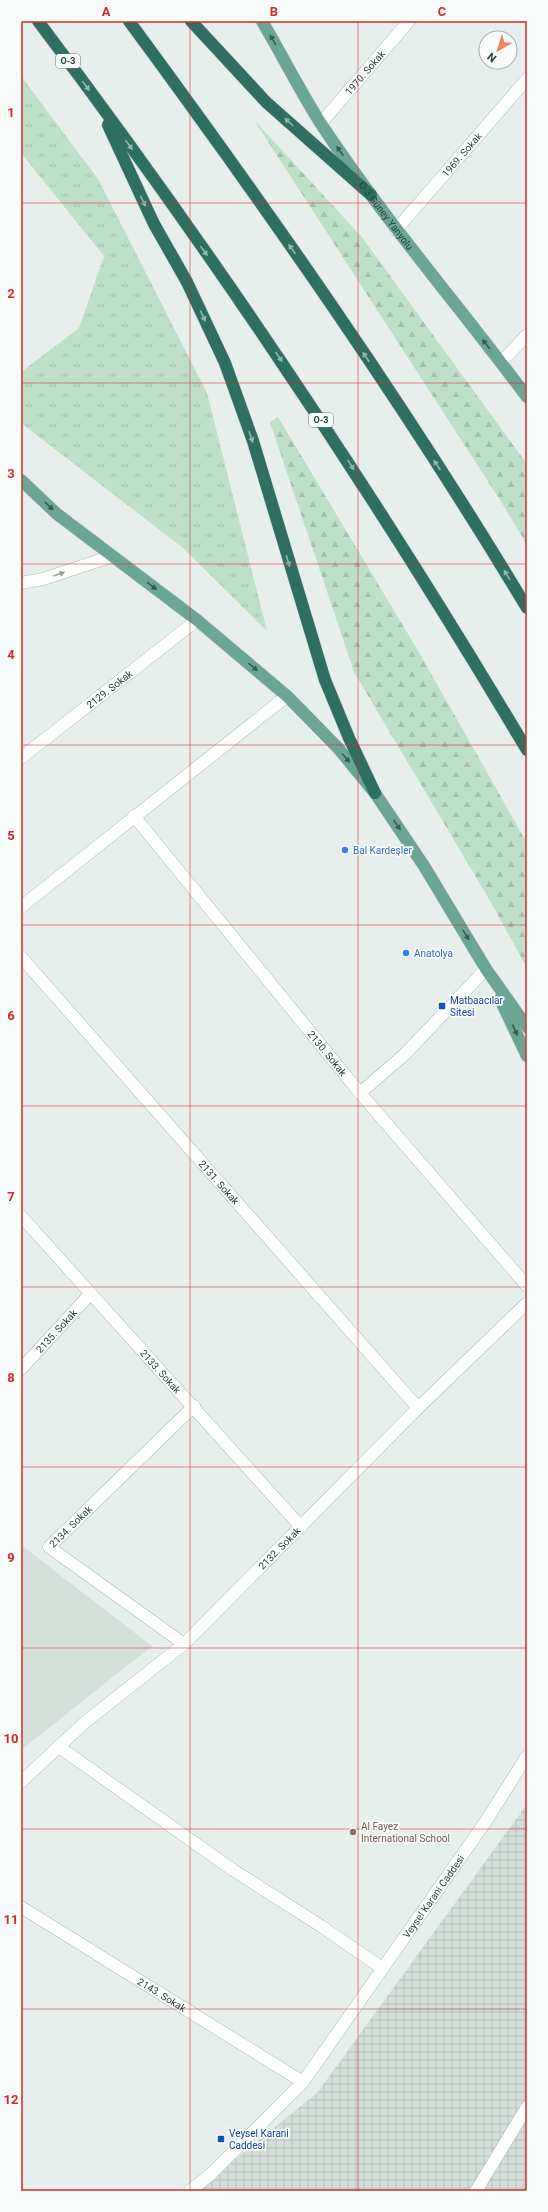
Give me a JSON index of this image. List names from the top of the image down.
{
  "streets": {
    "highway": ["O-3"],
    "main road": ["O-3 Güney Yanyolu"],
    "street": [
      "1970. Sokak",
      "1969. Sokak",
      "2129. Sokak",
      "2130. Sokak",
      "2131. Sokak",
      "2135. Sokak",
      "2133. Sokak",
      "2134. Sokak",
      "2132. Sokak",
      "Veysel Karani Caddesi",
      "2143. Sokak"
    ]
  },
  "crossings": [
    ["1970. Sokak", "O-3 Güney Yanyolu"],
    ["1969. Sokak", "O-3 Güney Yanyolu"],
    ["2131. Sokak", "2132. Sokak"],
    ["2135. Sokak", "2133. Sokak"],
    ["2133. Sokak", "2134. Sokak"],
    ["2133. Sokak", "2132. Sokak"],
    ["2134. Sokak", "2132. Sokak"],
    ["Veysel Karani Caddesi", "2143. Sokak"]
  ],
  "one_way": ["O-3 Güney Yanyolu"],
  "places": {
    "other": ["Bal Kardeşler", "Anatolya", "Al Fayez International School"],
    "transit": ["Matbaacılar Sitesi", "Veysel Karani Caddesi"]
  },
  "north": "bottom left",
  "grid": {
    "columns": ["A", "B", "C"],
    "rows": [
      "1",
      "2",
      "3",
      "4",
      "5",
      "6",
      "7",
      "8",
      "9",
      "10",
      "11",
      "12"
    ]
  }
}
